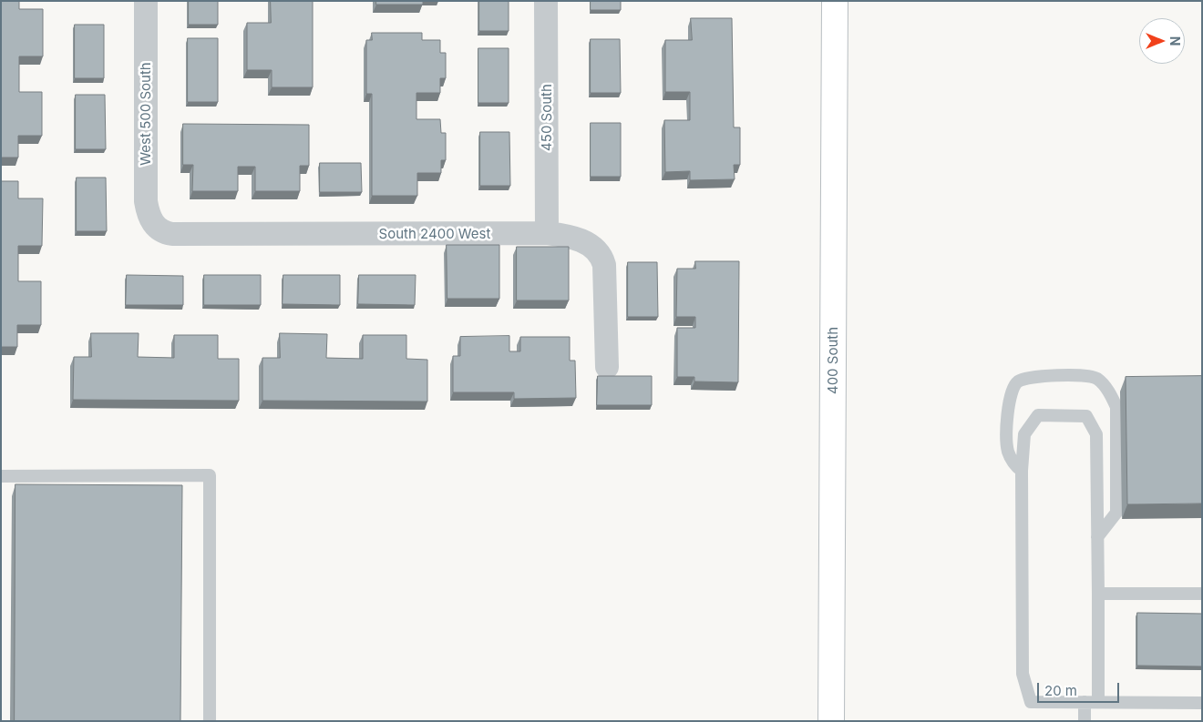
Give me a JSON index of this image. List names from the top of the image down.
{
  "streets": {
    "main road": ["400 South"],
    "street": ["West 500 South", "450 South", "South 2400 West"]
  },
  "crossings": [
    ["West 500 South", "South 2400 West"],
    ["450 South", "South 2400 West"]
  ],
  "scale_bar": "20 m",
  "north": "right"
}
